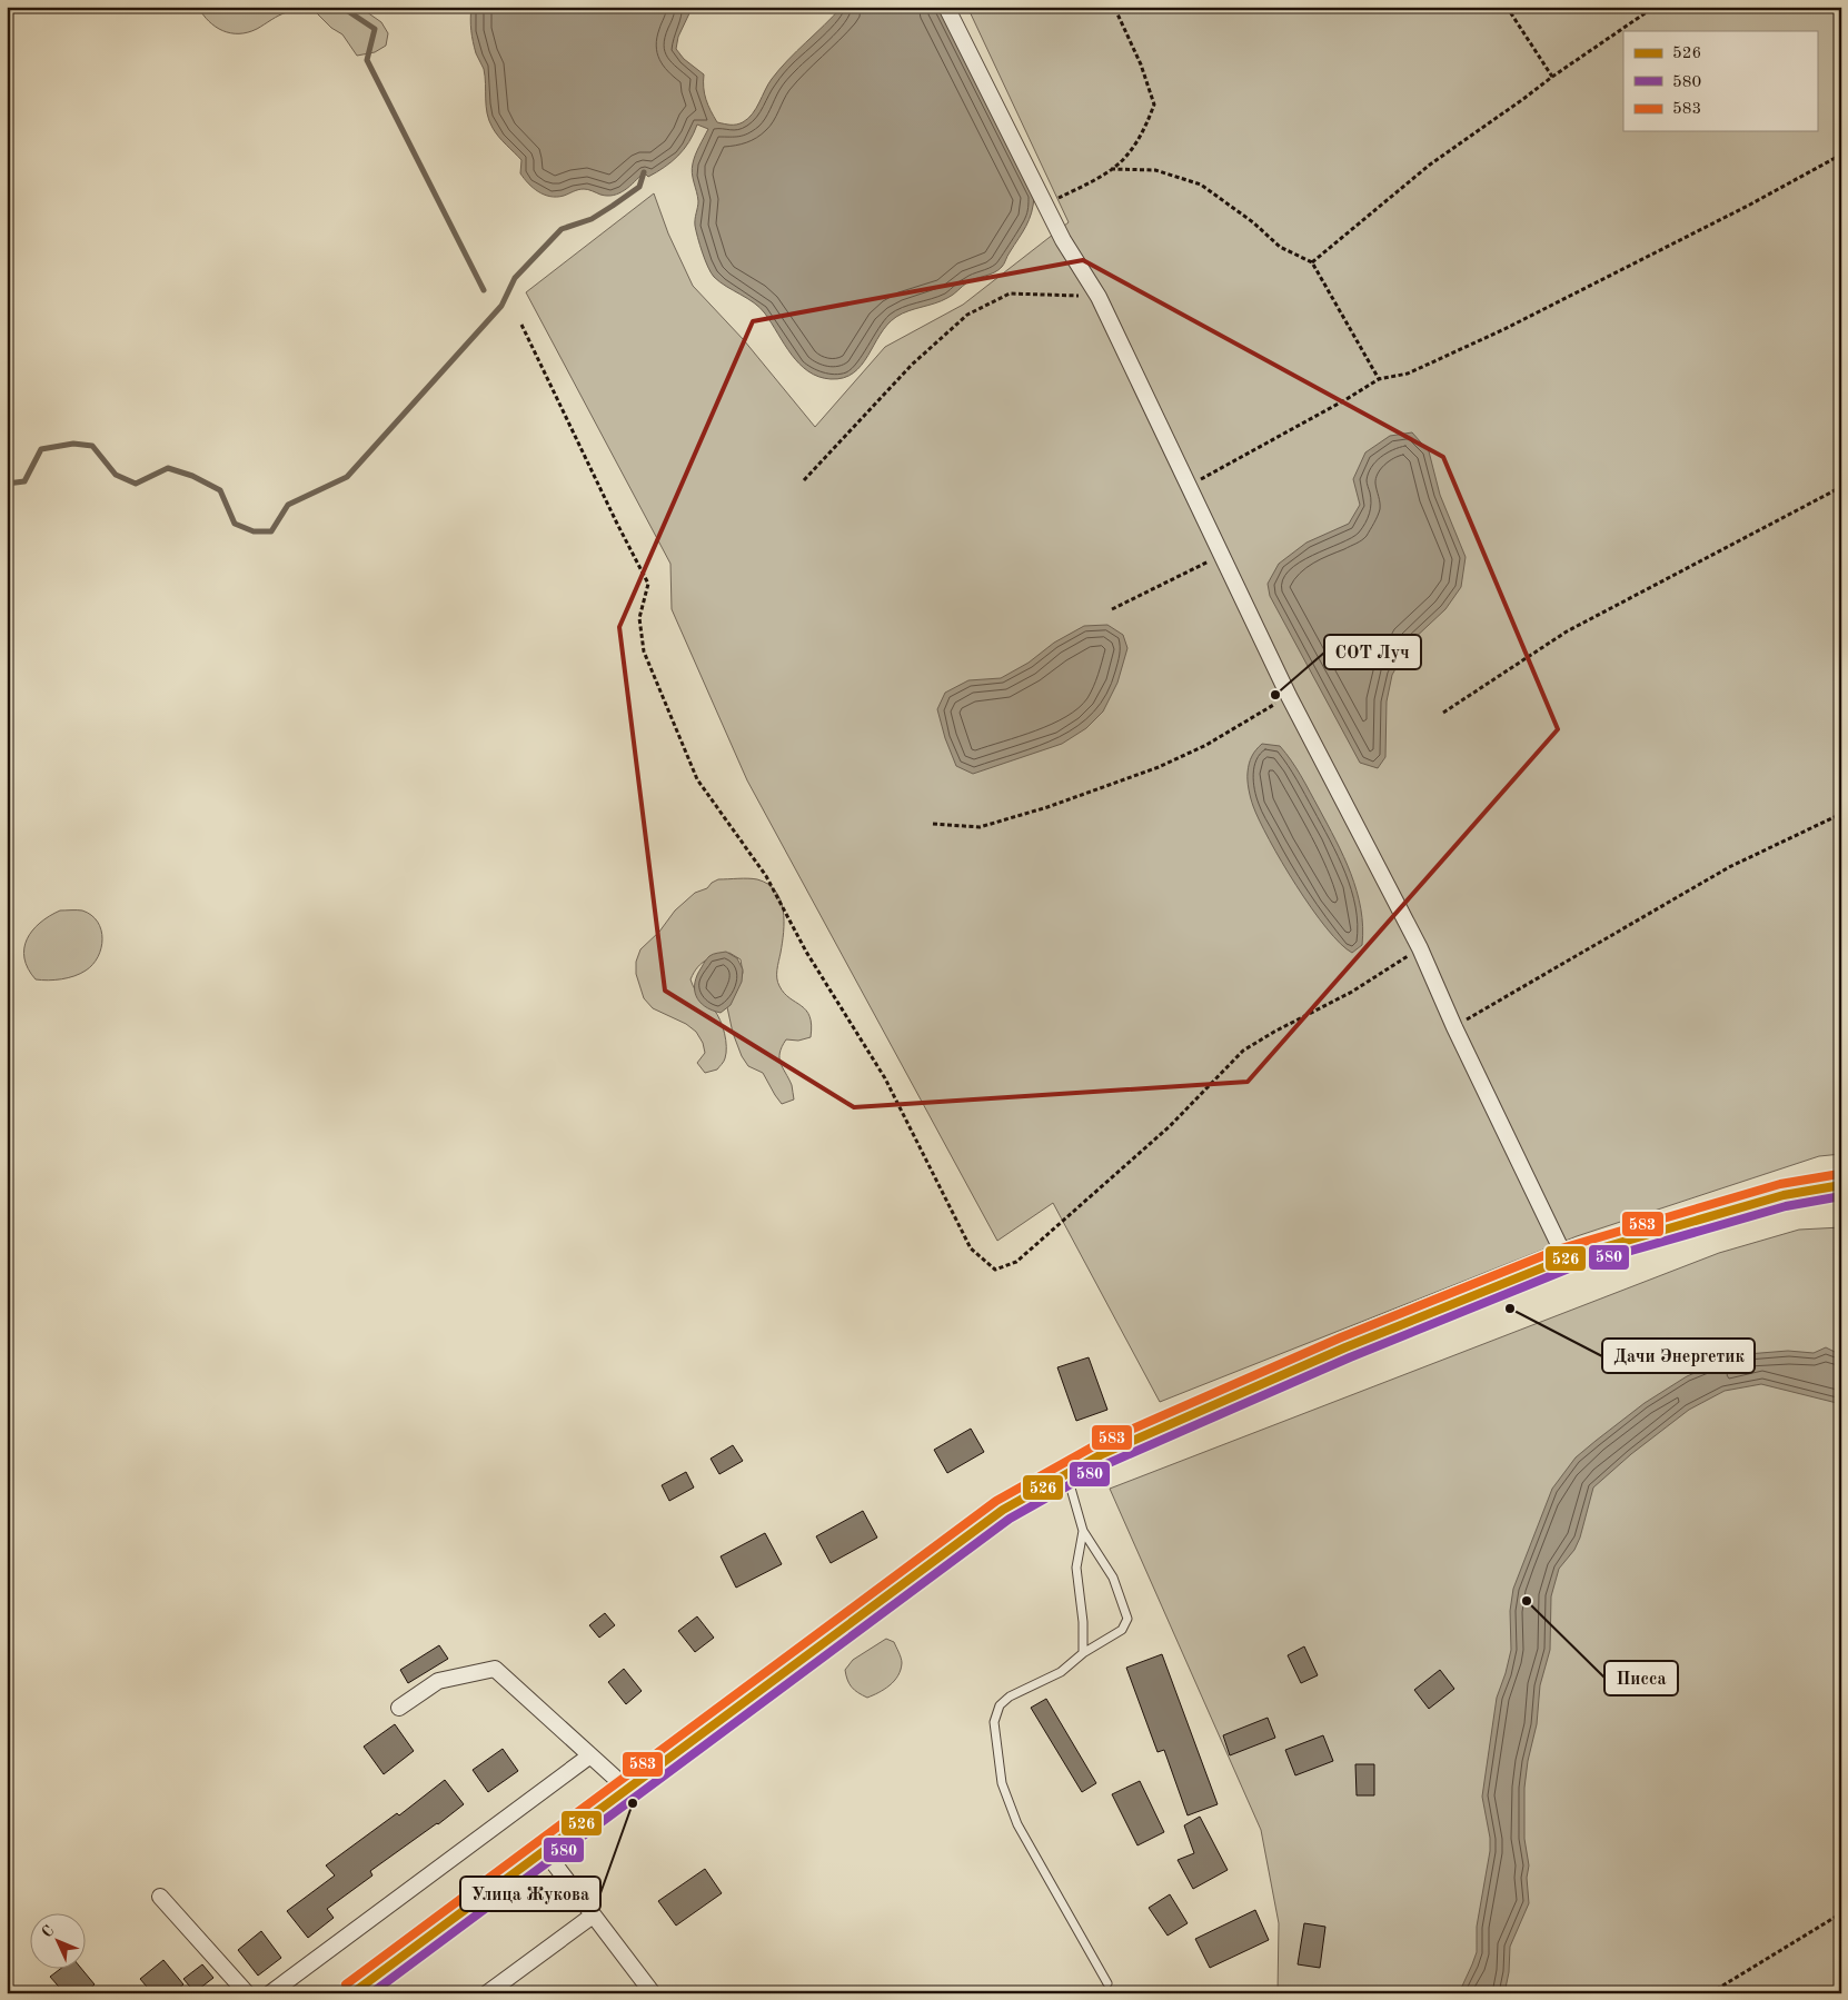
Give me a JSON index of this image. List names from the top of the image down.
{
  "places": [
    "СОТ Луч",
    "Дачи Энергетик",
    "Писса",
    "Улица Жукова"
  ],
  "lines": ["transit line 583", "transit line 526", "transit line 580"],
  "legend": ["526", "580", "583"],
  "north": "top left"
}
